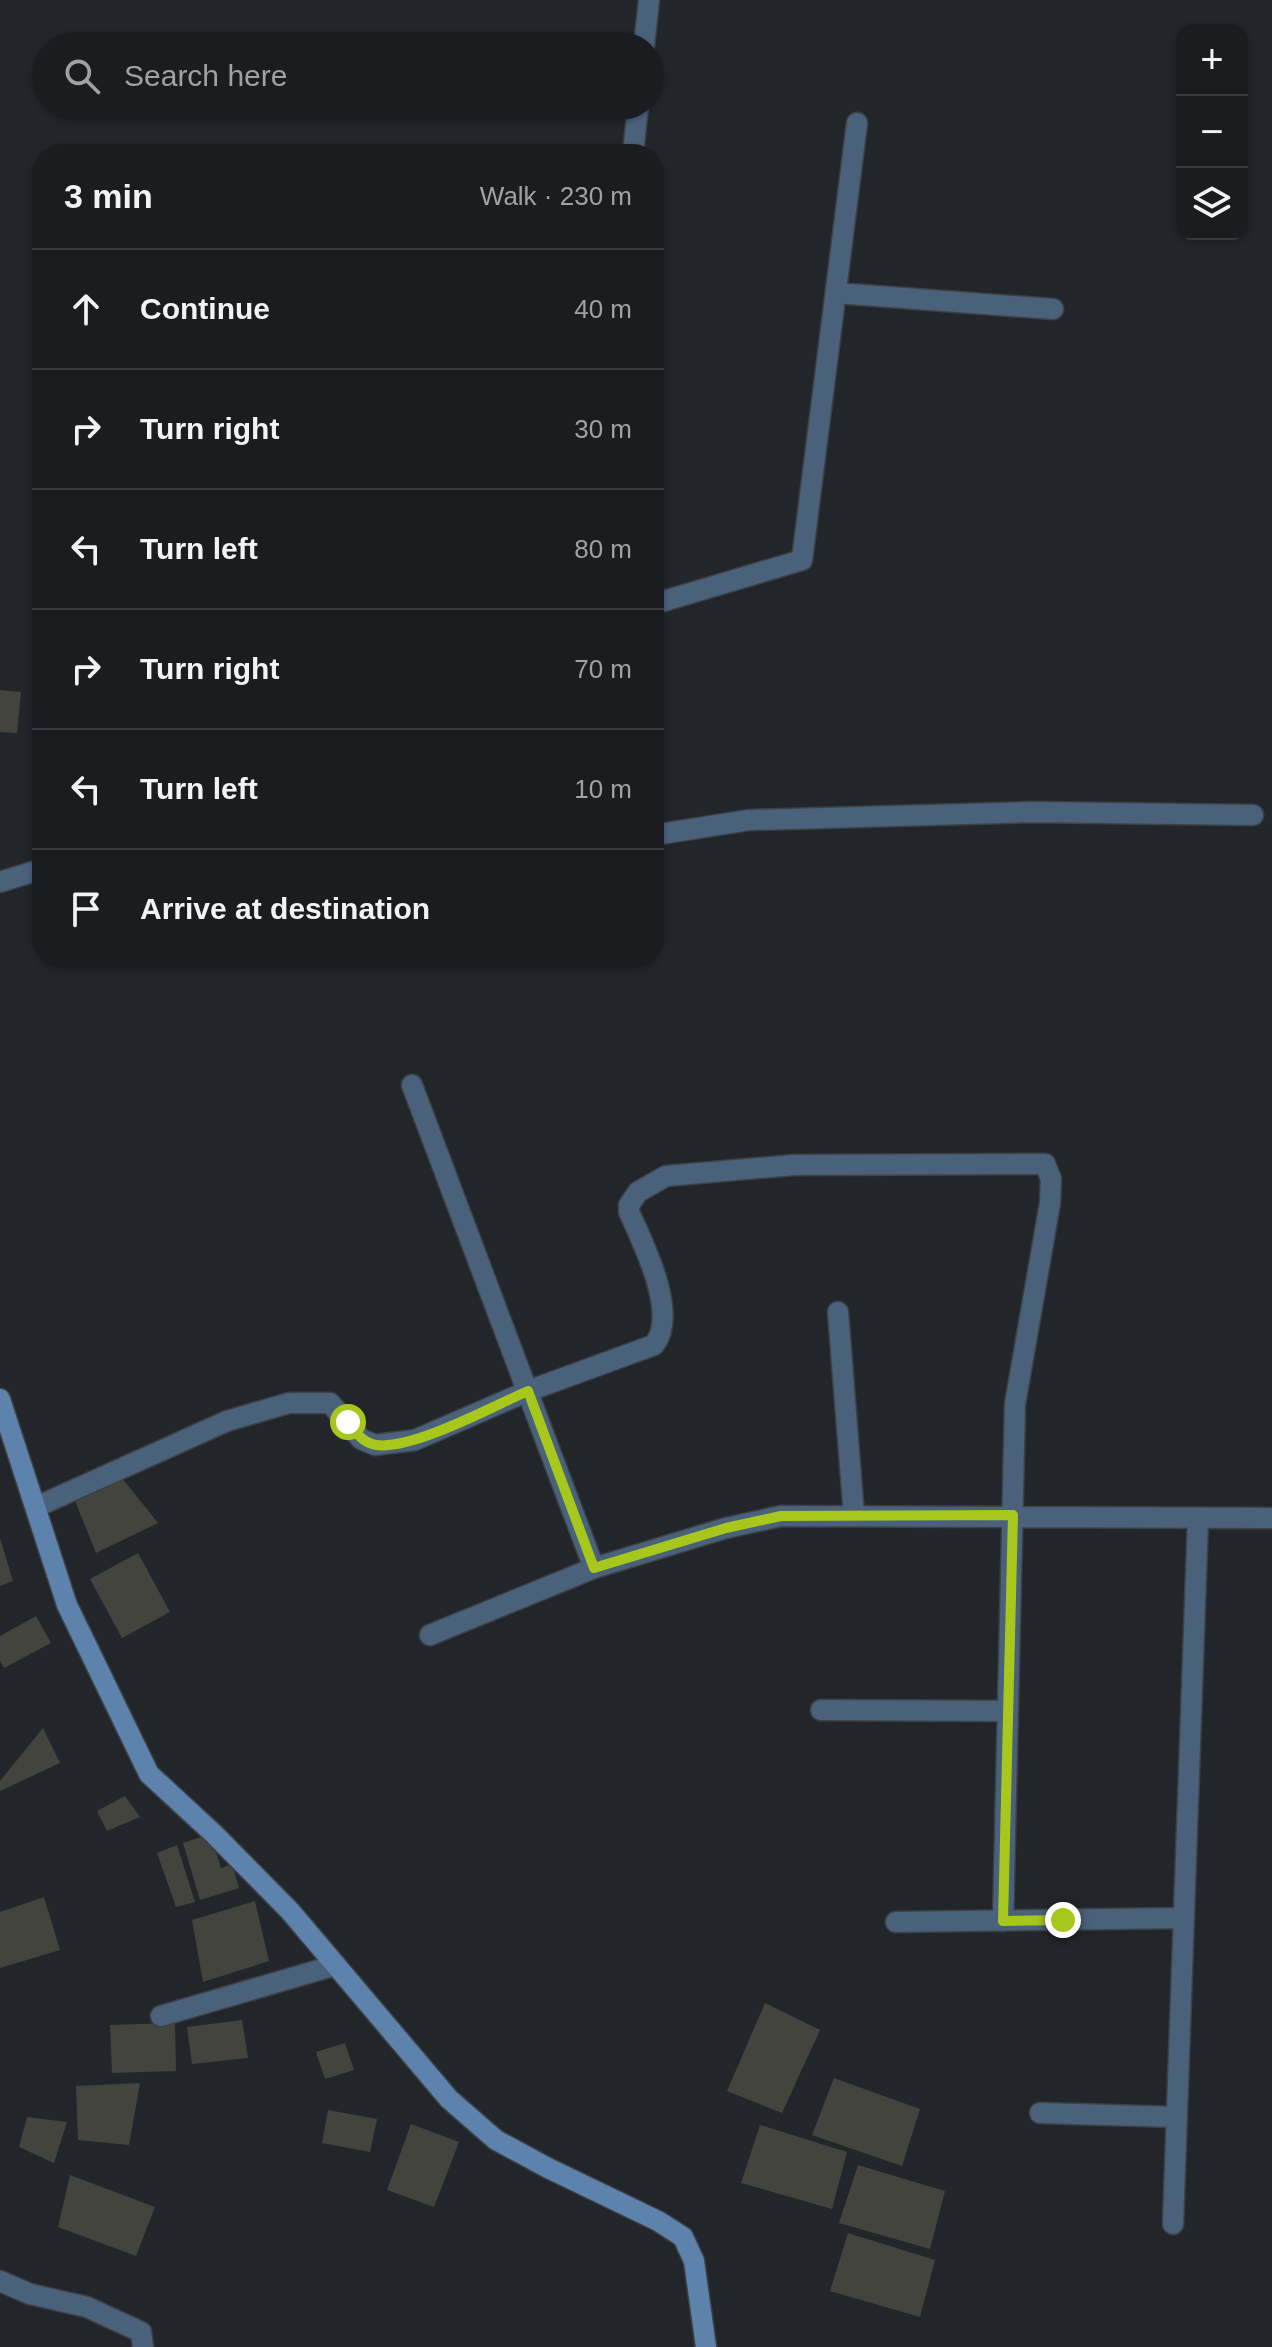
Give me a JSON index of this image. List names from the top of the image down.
{
  "page": {
    "map_buttons": ["+", "−"],
    "search": "Search here",
    "heading": ["3 min", "Walk · 230 m"],
    "list": [
      ["Continue", "40 m"],
      ["Turn right", "30 m"],
      ["Turn left", "80 m"],
      ["Turn right", "70 m"],
      ["Turn left", "10 m"],
      "Arrive at destination"
    ]
  }
}
